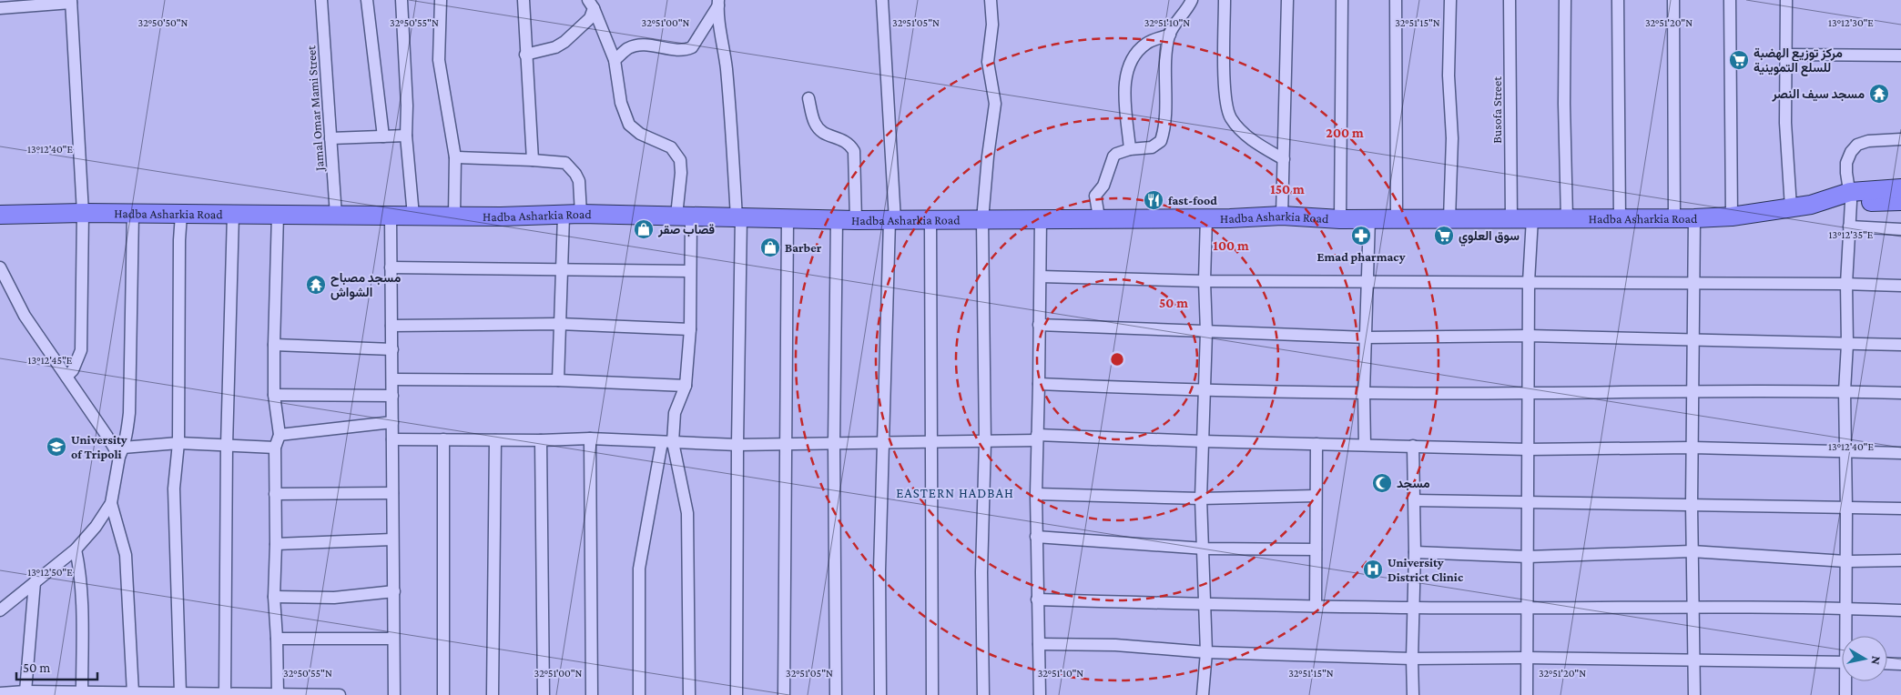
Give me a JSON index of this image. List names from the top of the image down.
{
  "streets": {
    "main road": ["Hadba Asharkia Road"],
    "street": ["Jamal Omar Mami Street", "Busofa Street"]
  },
  "crossings": [
    ["Jamal Omar Mami Street", "Hadba Asharkia Road"],
    ["Busofa Street", "Hadba Asharkia Road"]
  ],
  "districts": ["EASTERN HADBAH"],
  "places": {
    "supermarket": ["مركز توزيع الهضبة للسلع التموينية", "سوق العلوي"],
    "temple": ["مسجد سيف النصر", "مسجد مصباح الشواش"],
    "restaurant": ["fast-food"],
    "shop": ["قصاب صقر", "Barber"],
    "pharmacy": ["Emad pharmacy"],
    "school or university": ["University of Tripoli"],
    "mosque": ["مسجد"],
    "hospital": ["University District Clinic"]
  },
  "scale_bar": "50 m",
  "north": "right",
  "coordinates": [
    "32°50'50\"N",
    "32°50'55\"N",
    "32°51'00\"N",
    "32°51'05\"N",
    "32°51'10\"N",
    "32°51'15\"N",
    "32°51'20\"N",
    "13°12'30\"E",
    "13°12'40\"E",
    "13°12'35\"E",
    "13°12'45\"E",
    "13°12'50\"E"
  ],
  "rings": [
    "200 m",
    "150 m",
    "100 m",
    "50 m"
  ]
}
